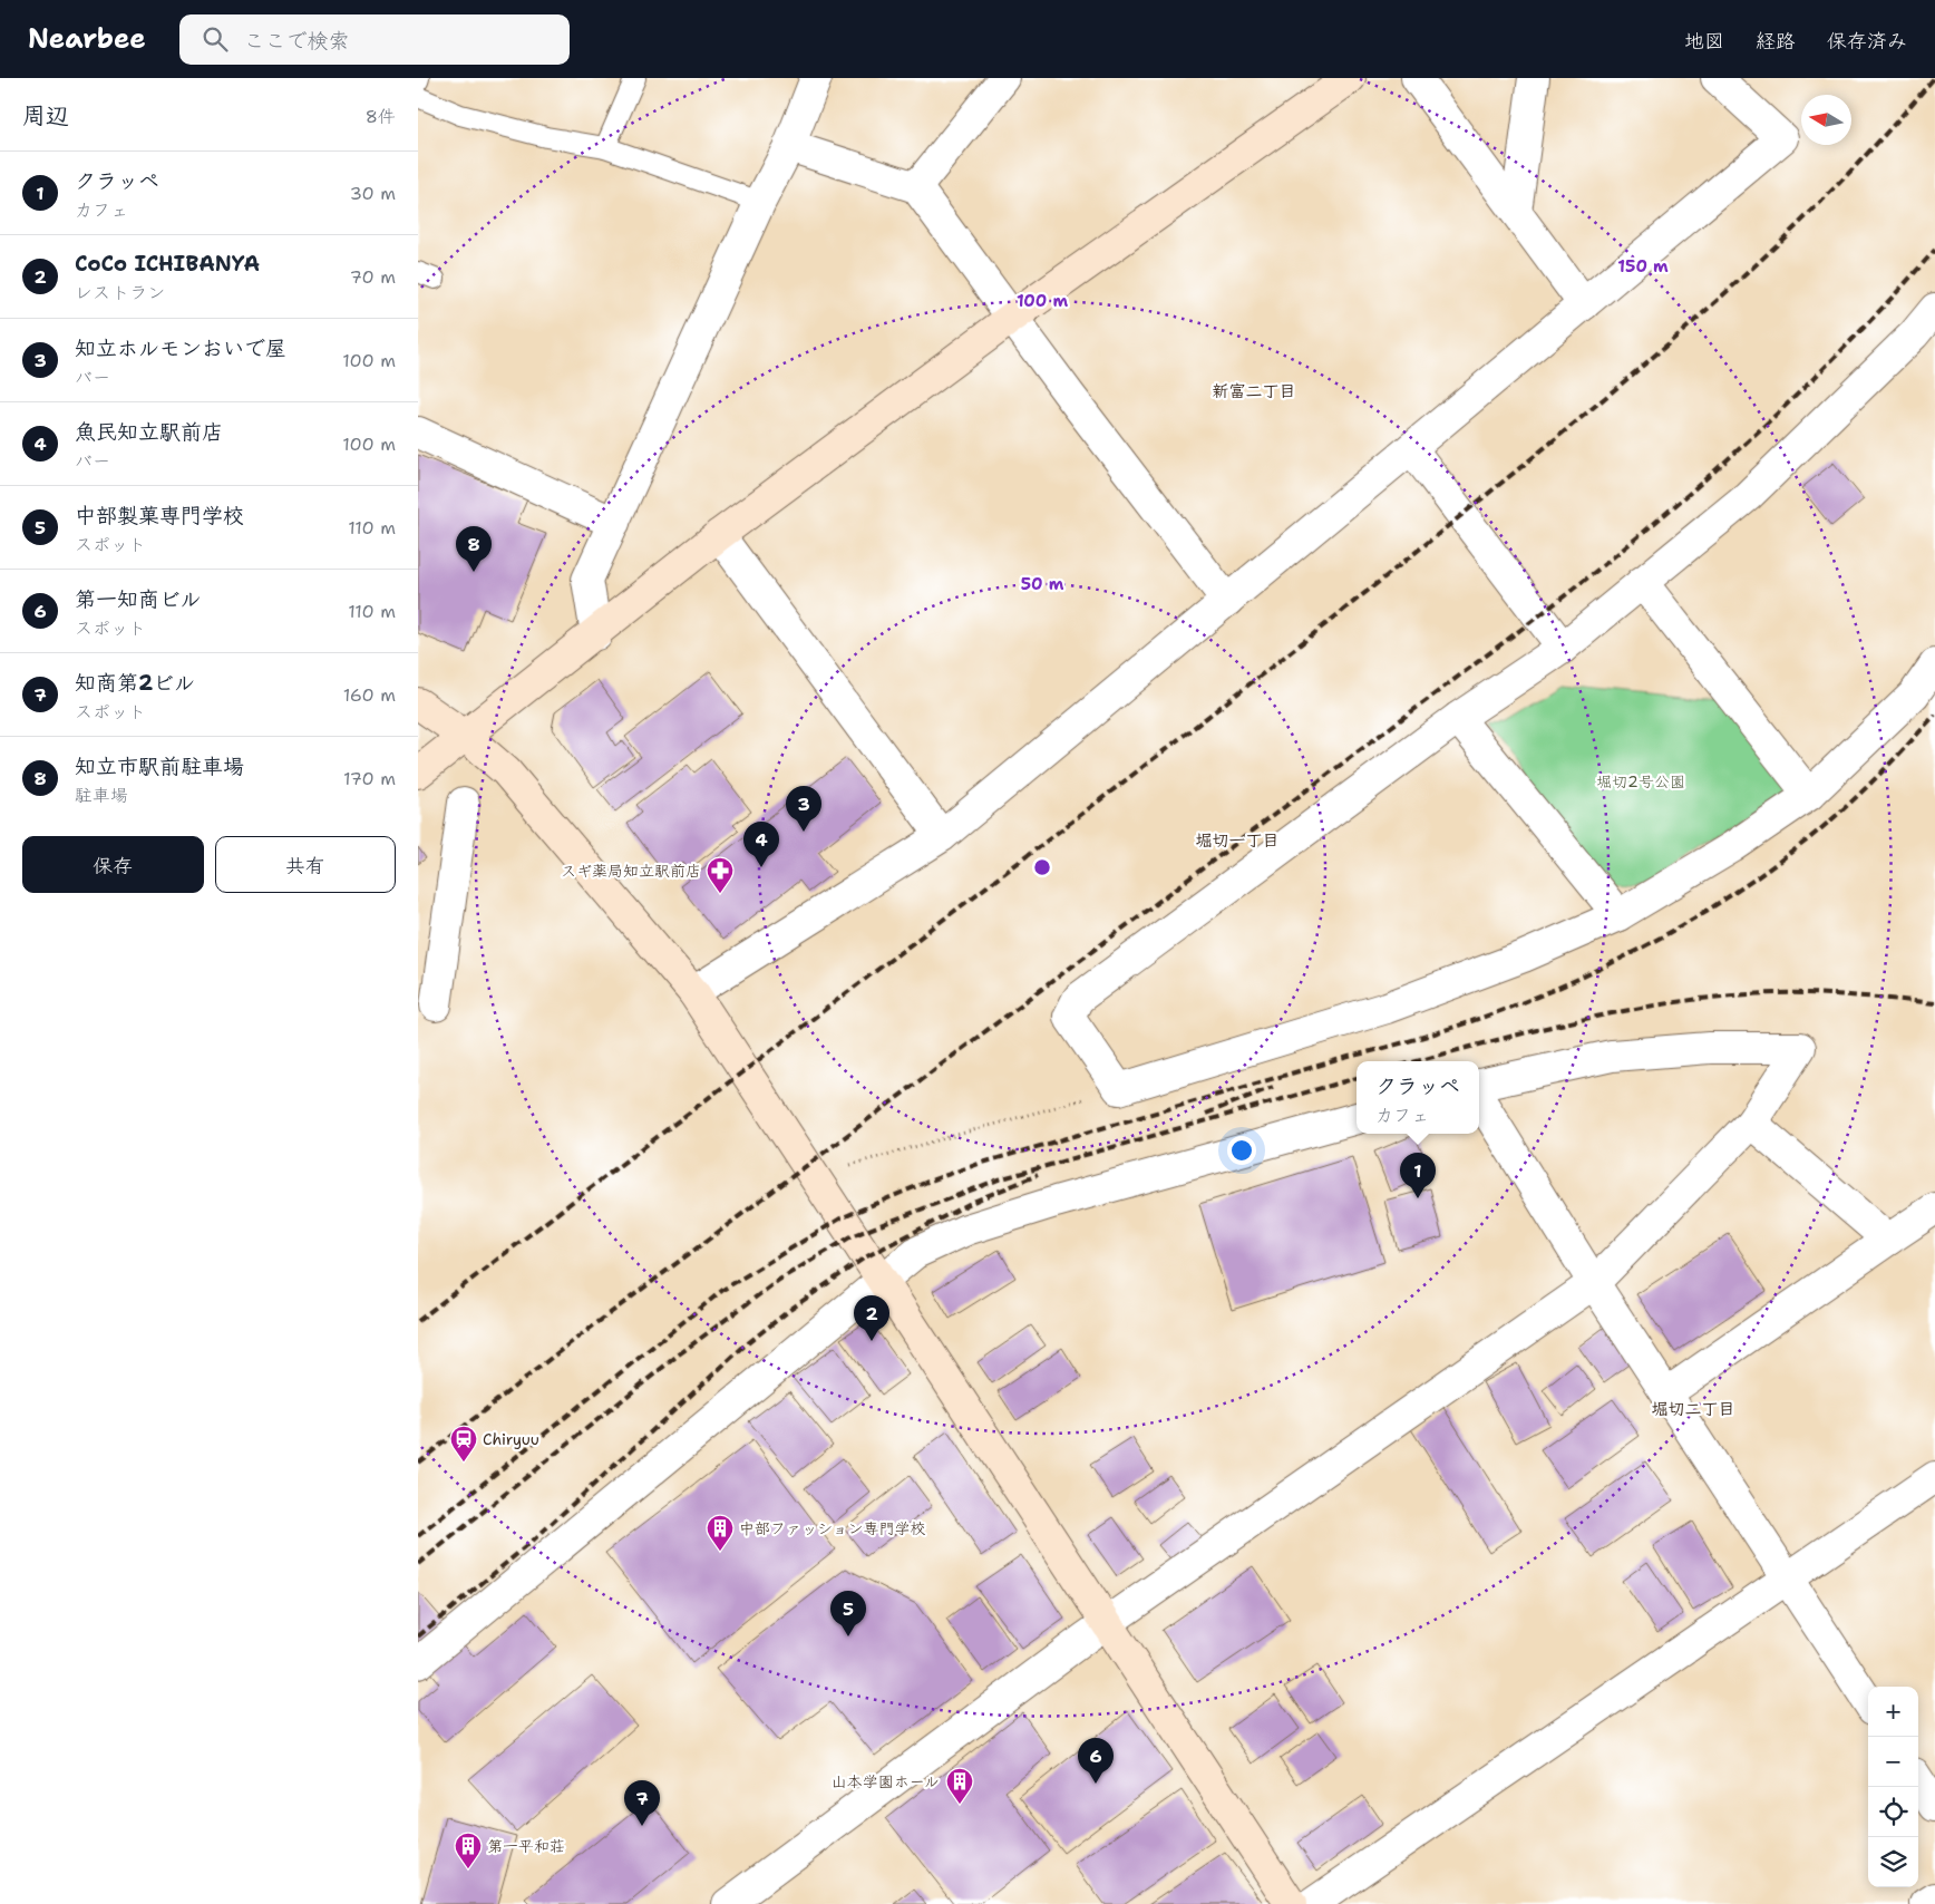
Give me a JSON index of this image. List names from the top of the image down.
{
  "districts": ["新富二丁目", "堀切一丁目", "堀切二丁目"],
  "parks": ["堀切2号公園"],
  "places": {
    "pharmacy": ["スギ薬局知立駅前店"],
    "station": ["Chiryuu"],
    "building": ["中部ファッション専門学校", "山本学園ホール", "第一平和荘"]
  },
  "north": "left",
  "page": {
    "header": "Nearbee",
    "search": "ここで検索",
    "nav": ["地図", "経路", "保存済み"],
    "heading": ["周辺", "8件"],
    "list": [
      {
        "mark": "1",
        "name": "クラッペ",
        "note": "カフェ",
        "value": "30 m"
      },
      {
        "mark": "2",
        "name": "CoCo ICHIBANYA",
        "note": "レストラン",
        "value": "70 m"
      },
      {
        "mark": "3",
        "name": "知立ホルモンおいで屋",
        "note": "バー",
        "value": "100 m"
      },
      {
        "mark": "4",
        "name": "魚民知立駅前店",
        "note": "バー",
        "value": "100 m"
      },
      {
        "mark": "5",
        "name": "中部製菓専門学校",
        "note": "スポット",
        "value": "110 m"
      },
      {
        "mark": "6",
        "name": "第一知商ビル",
        "note": "スポット",
        "value": "110 m"
      },
      {
        "mark": "7",
        "name": "知商第2ビル",
        "note": "スポット",
        "value": "160 m"
      },
      {
        "mark": "8",
        "name": "知立市駅前駐車場",
        "note": "駐車場",
        "value": "170 m"
      }
    ],
    "pins": [
      "8",
      "3",
      "4",
      "1",
      "2",
      "5",
      "6",
      "7"
    ],
    "buttons": ["保存", "共有"],
    "popup": ["クラッペ", "カフェ"],
    "map_buttons": ["+", "−"]
  },
  "rings": ["150 m", "100 m", "50 m"]
}
